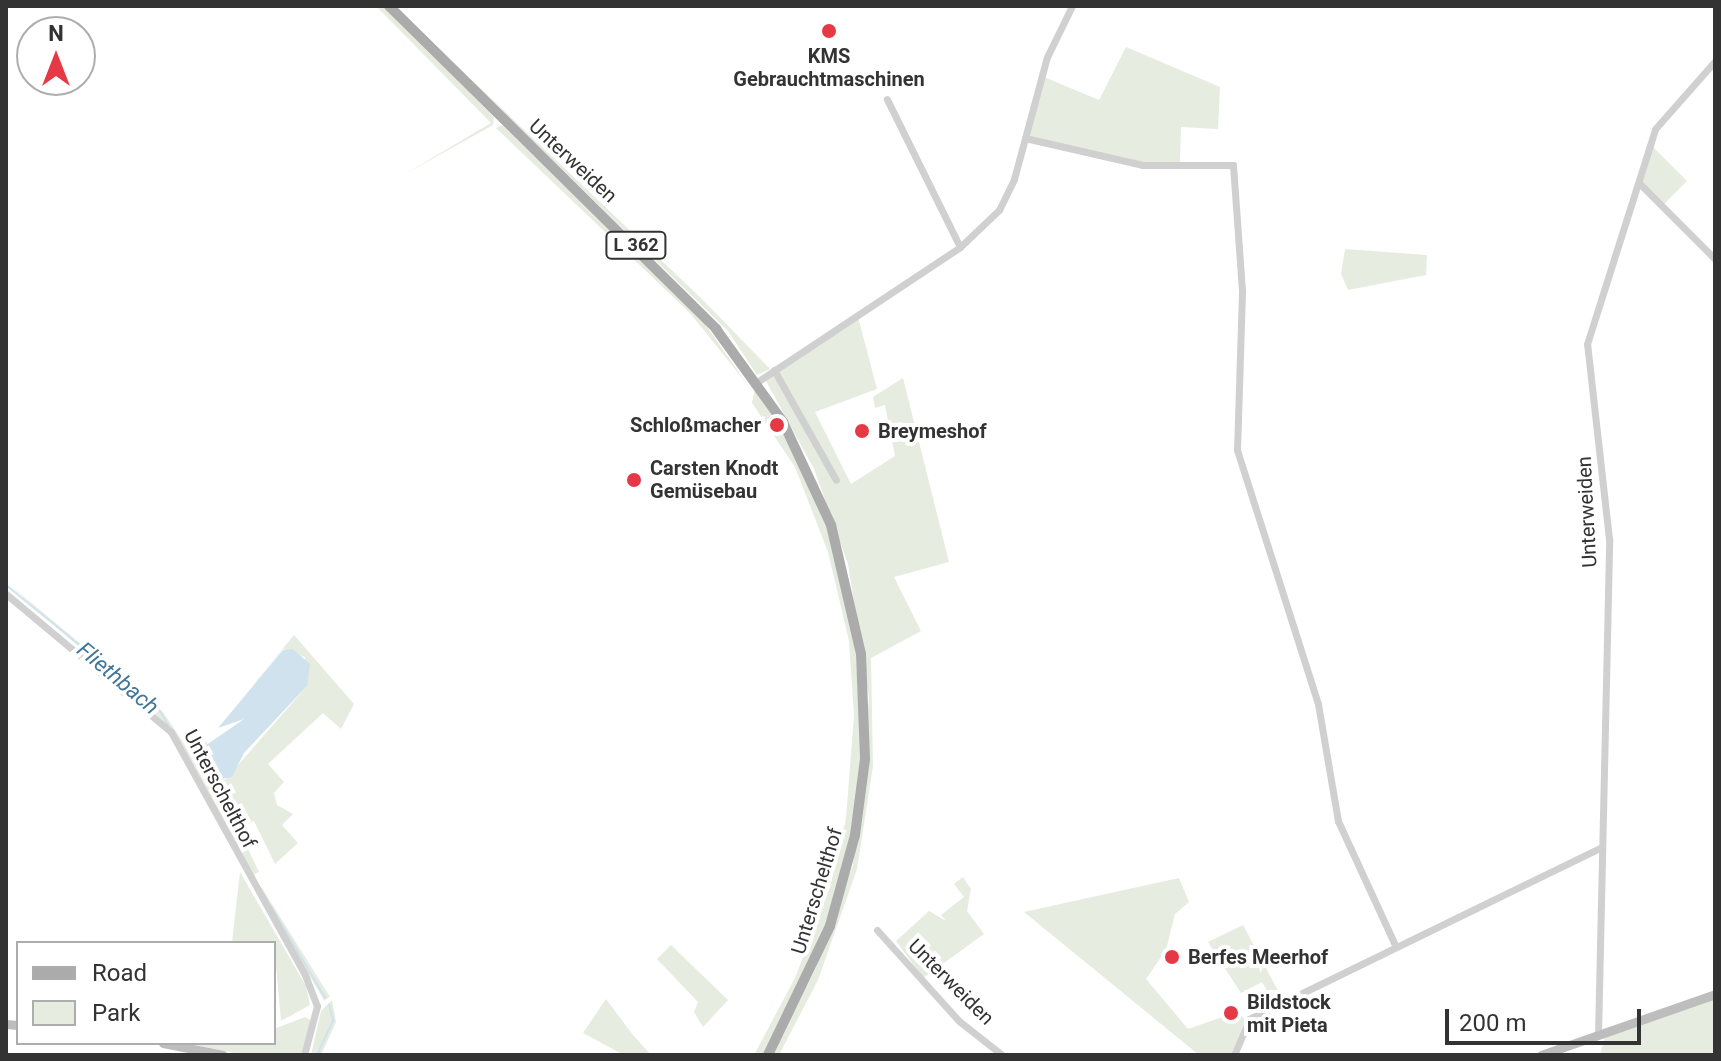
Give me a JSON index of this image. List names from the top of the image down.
{
  "streets": {
    "main road": ["Unterweiden", "L 362", "Unterschelthof"]
  },
  "crossings": [
    ["Unterweiden", "Unterschelthof"]
  ],
  "water": ["Fliethbach"],
  "places": [
    "KMS Gebrauchtmaschinen",
    "Schloßmacher",
    "Breymeshof",
    "Carsten Knodt Gemüsebau",
    "Berfes Meerhof",
    "Bildstock mit Pieta"
  ],
  "legend": ["Road", "Park"],
  "scale_bar": "200 m",
  "north": "top"
}
